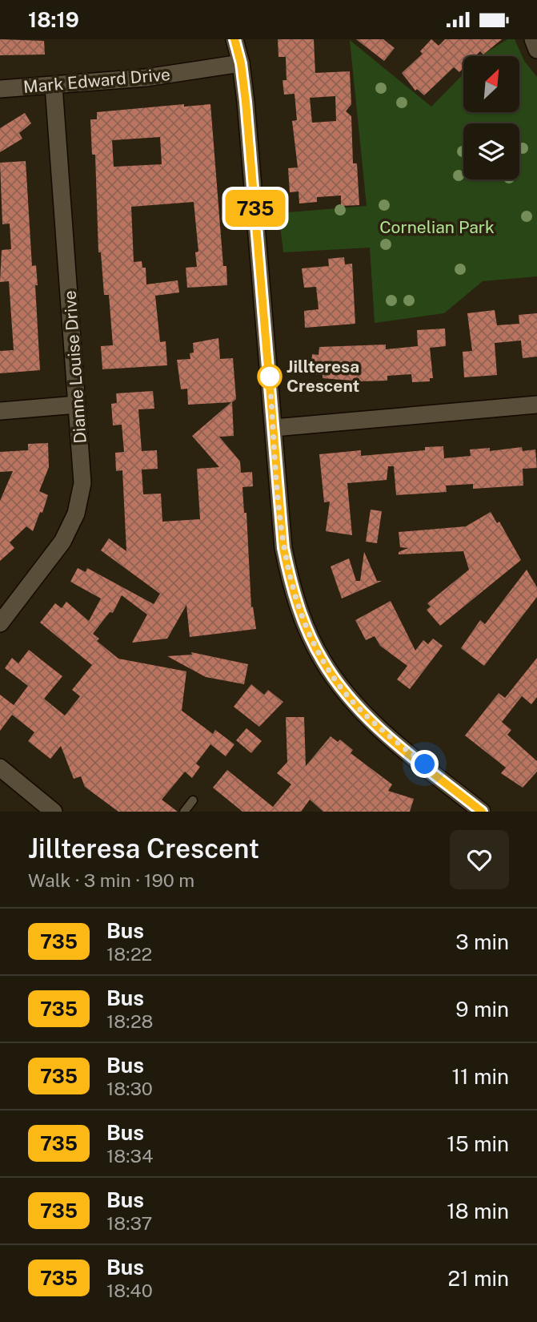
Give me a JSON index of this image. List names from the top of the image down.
{
  "streets": {
    "street": ["Mark Edward Drive", "Dianne Louise Drive"]
  },
  "crossings": [
    ["Mark Edward Drive", "Dianne Louise Drive"]
  ],
  "parks": ["Cornelian Park"],
  "places": ["Jillteresa Crescent"],
  "lines": ["bus line 735"],
  "north": "top right",
  "page": {
    "status": "18:19",
    "on_map": "735",
    "heading": ["Jillteresa Crescent", "Walk · 3 min · 190 m"],
    "list": [
      {
        "mark": "735",
        "name": "Bus",
        "note": "18:22",
        "value": "3 min"
      },
      {
        "mark": "735",
        "name": "Bus",
        "note": "18:28",
        "value": "9 min"
      },
      {
        "mark": "735",
        "name": "Bus",
        "note": "18:30",
        "value": "11 min"
      },
      {
        "mark": "735",
        "name": "Bus",
        "note": "18:34",
        "value": "15 min"
      },
      {
        "mark": "735",
        "name": "Bus",
        "note": "18:37",
        "value": "18 min"
      },
      {
        "mark": "735",
        "name": "Bus",
        "note": "18:40",
        "value": "21 min"
      }
    ]
  }
}
